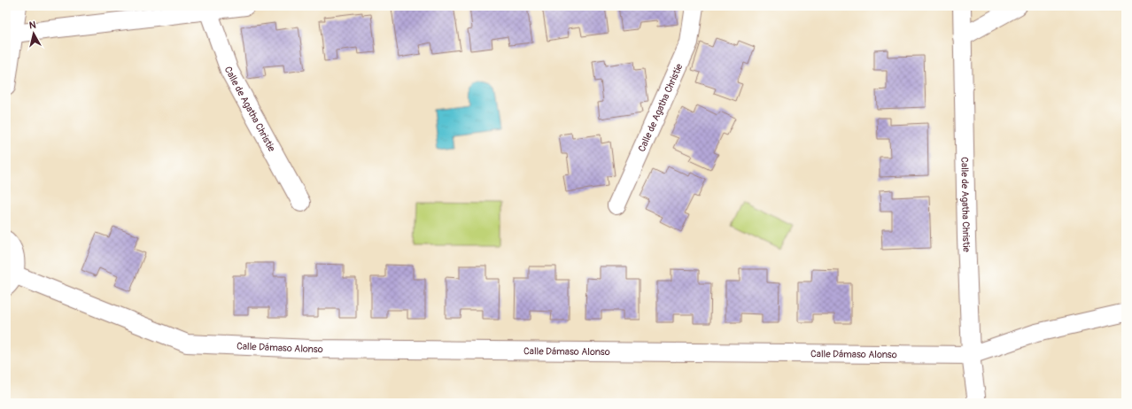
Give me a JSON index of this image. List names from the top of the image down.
{
  "streets": {
    "street": ["Calle de Agatha Christie", "Calle Dámaso Alonso"]
  },
  "crossings": [
    ["Calle de Agatha Christie", "Calle Dámaso Alonso"]
  ],
  "north": "top"
}
